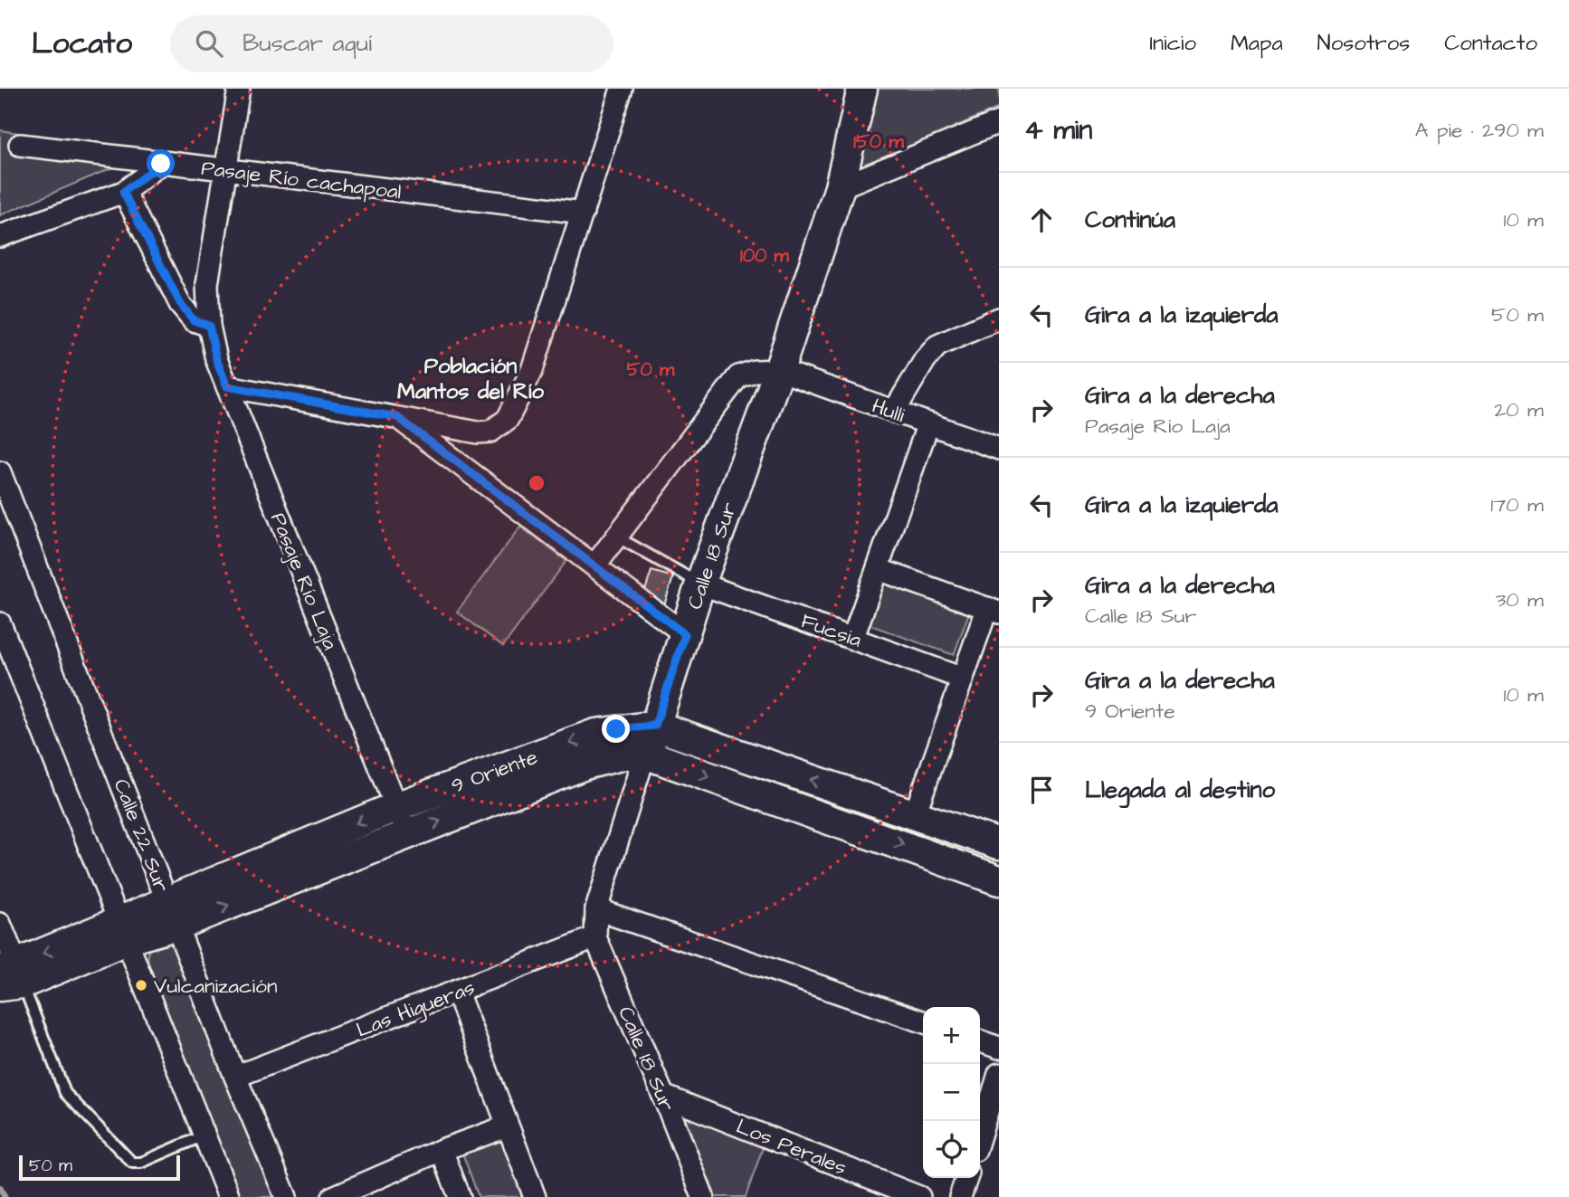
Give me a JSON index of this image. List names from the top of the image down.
{
  "streets": {
    "street": [
      "Pasaje Río cachapoal",
      "Hulli",
      "Calle 18 Sur",
      "Pasaje Río Laja",
      "Fucsia",
      "9 Oriente",
      "Calle 22 Sur",
      "Las Higueras",
      "Los Perales"
    ]
  },
  "crossings": [
    ["Pasaje Río cachapoal", "Pasaje Río Laja"],
    ["Hulli", "Calle 18 Sur"],
    ["Calle 18 Sur", "Fucsia"],
    ["Calle 18 Sur", "9 Oriente"],
    ["Calle 18 Sur", "Las Higueras"],
    ["Calle 18 Sur", "Los Perales"],
    ["Pasaje Río Laja", "9 Oriente"],
    ["9 Oriente", "Calle 22 Sur"],
    ["Calle 22 Sur", "Las Higueras"]
  ],
  "districts": ["Población Mantos del Río"],
  "places": ["Vulcanización"],
  "scale_bar": "50 m",
  "page": {
    "header": "Locato",
    "search": "Buscar aquí",
    "nav": [
      "Inicio",
      "Mapa",
      "Nosotros",
      "Contacto"
    ],
    "heading": ["4 min", "A pie · 290 m"],
    "list": [
      ["Continúa", "10 m"],
      ["Gira a la izquierda", "50 m"],
      ["Gira a la derecha", "Pasaje Río Laja", "20 m"],
      ["Gira a la izquierda", "170 m"],
      ["Gira a la derecha", "Calle 18 Sur", "30 m"],
      ["Gira a la derecha", "9 Oriente", "10 m"],
      "Llegada al destino"
    ],
    "map_buttons": ["+", "−"],
    "scale": "50 m"
  },
  "rings": ["150 m", "100 m", "50 m"]
}
